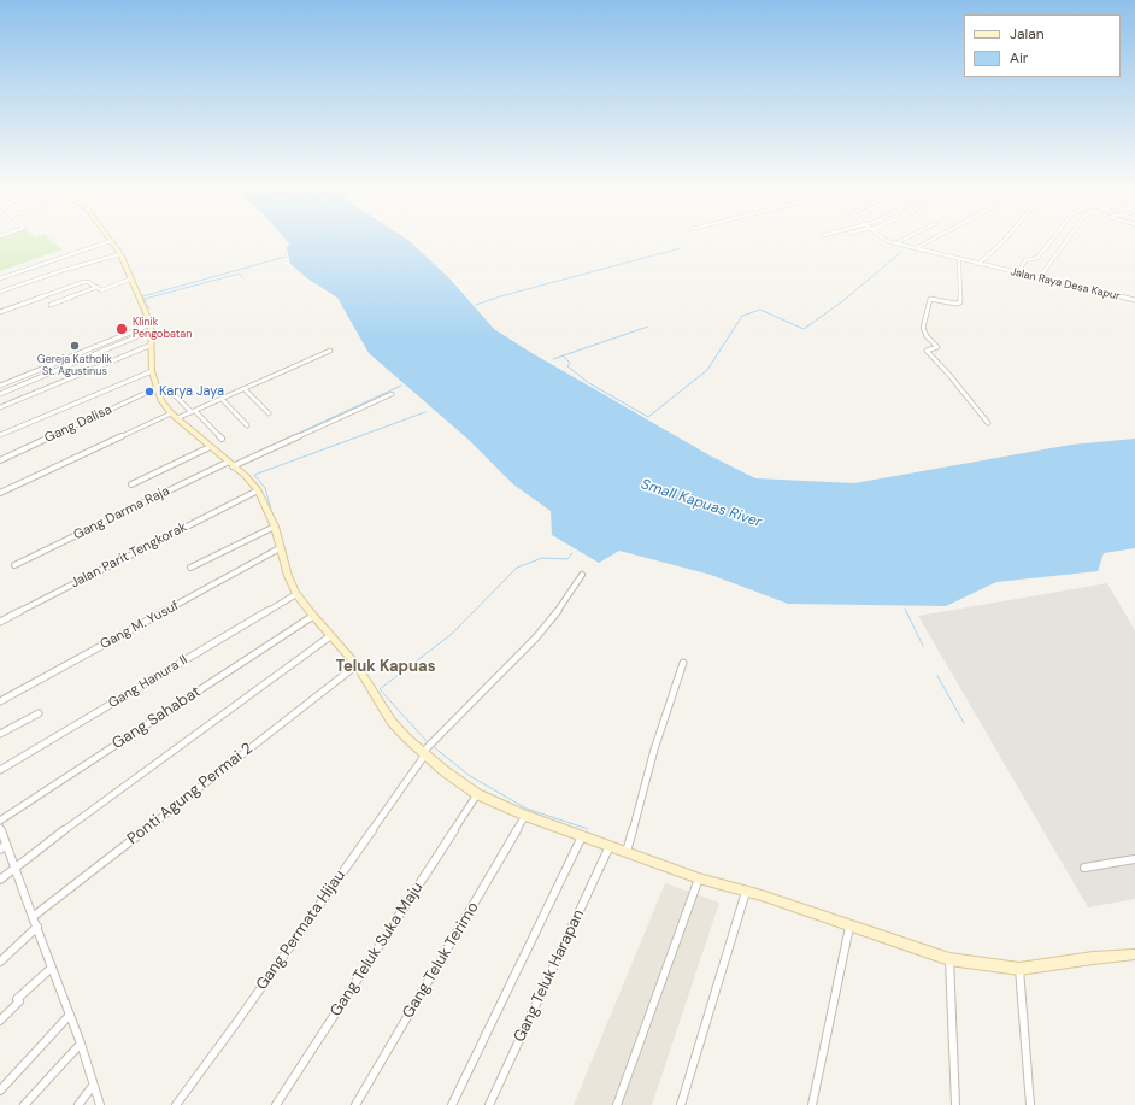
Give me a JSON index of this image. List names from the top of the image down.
{
  "streets": {
    "street": [
      "Jalan Raya Desa Kapur",
      "Gang Dalisa",
      "Gang Darma Raja",
      "Jalan Parit Tengkorak",
      "Gang M. Yusuf",
      "Gang Hanura II",
      "Gang Sahabat",
      "Ponti Agung Permai 2",
      "Gang Permata Hijau",
      "Gang Teluk Suka Maju",
      "Gang Teluk Terimo",
      "Gang Teluk Harapan"
    ]
  },
  "districts": ["Teluk Kapuas"],
  "water": ["Small Kapuas River"],
  "places": ["Klinik Pengobatan", "Gereja Katholik St. Agustinus", "Karya Jaya"],
  "legend": ["Jalan", "Air"]
}
